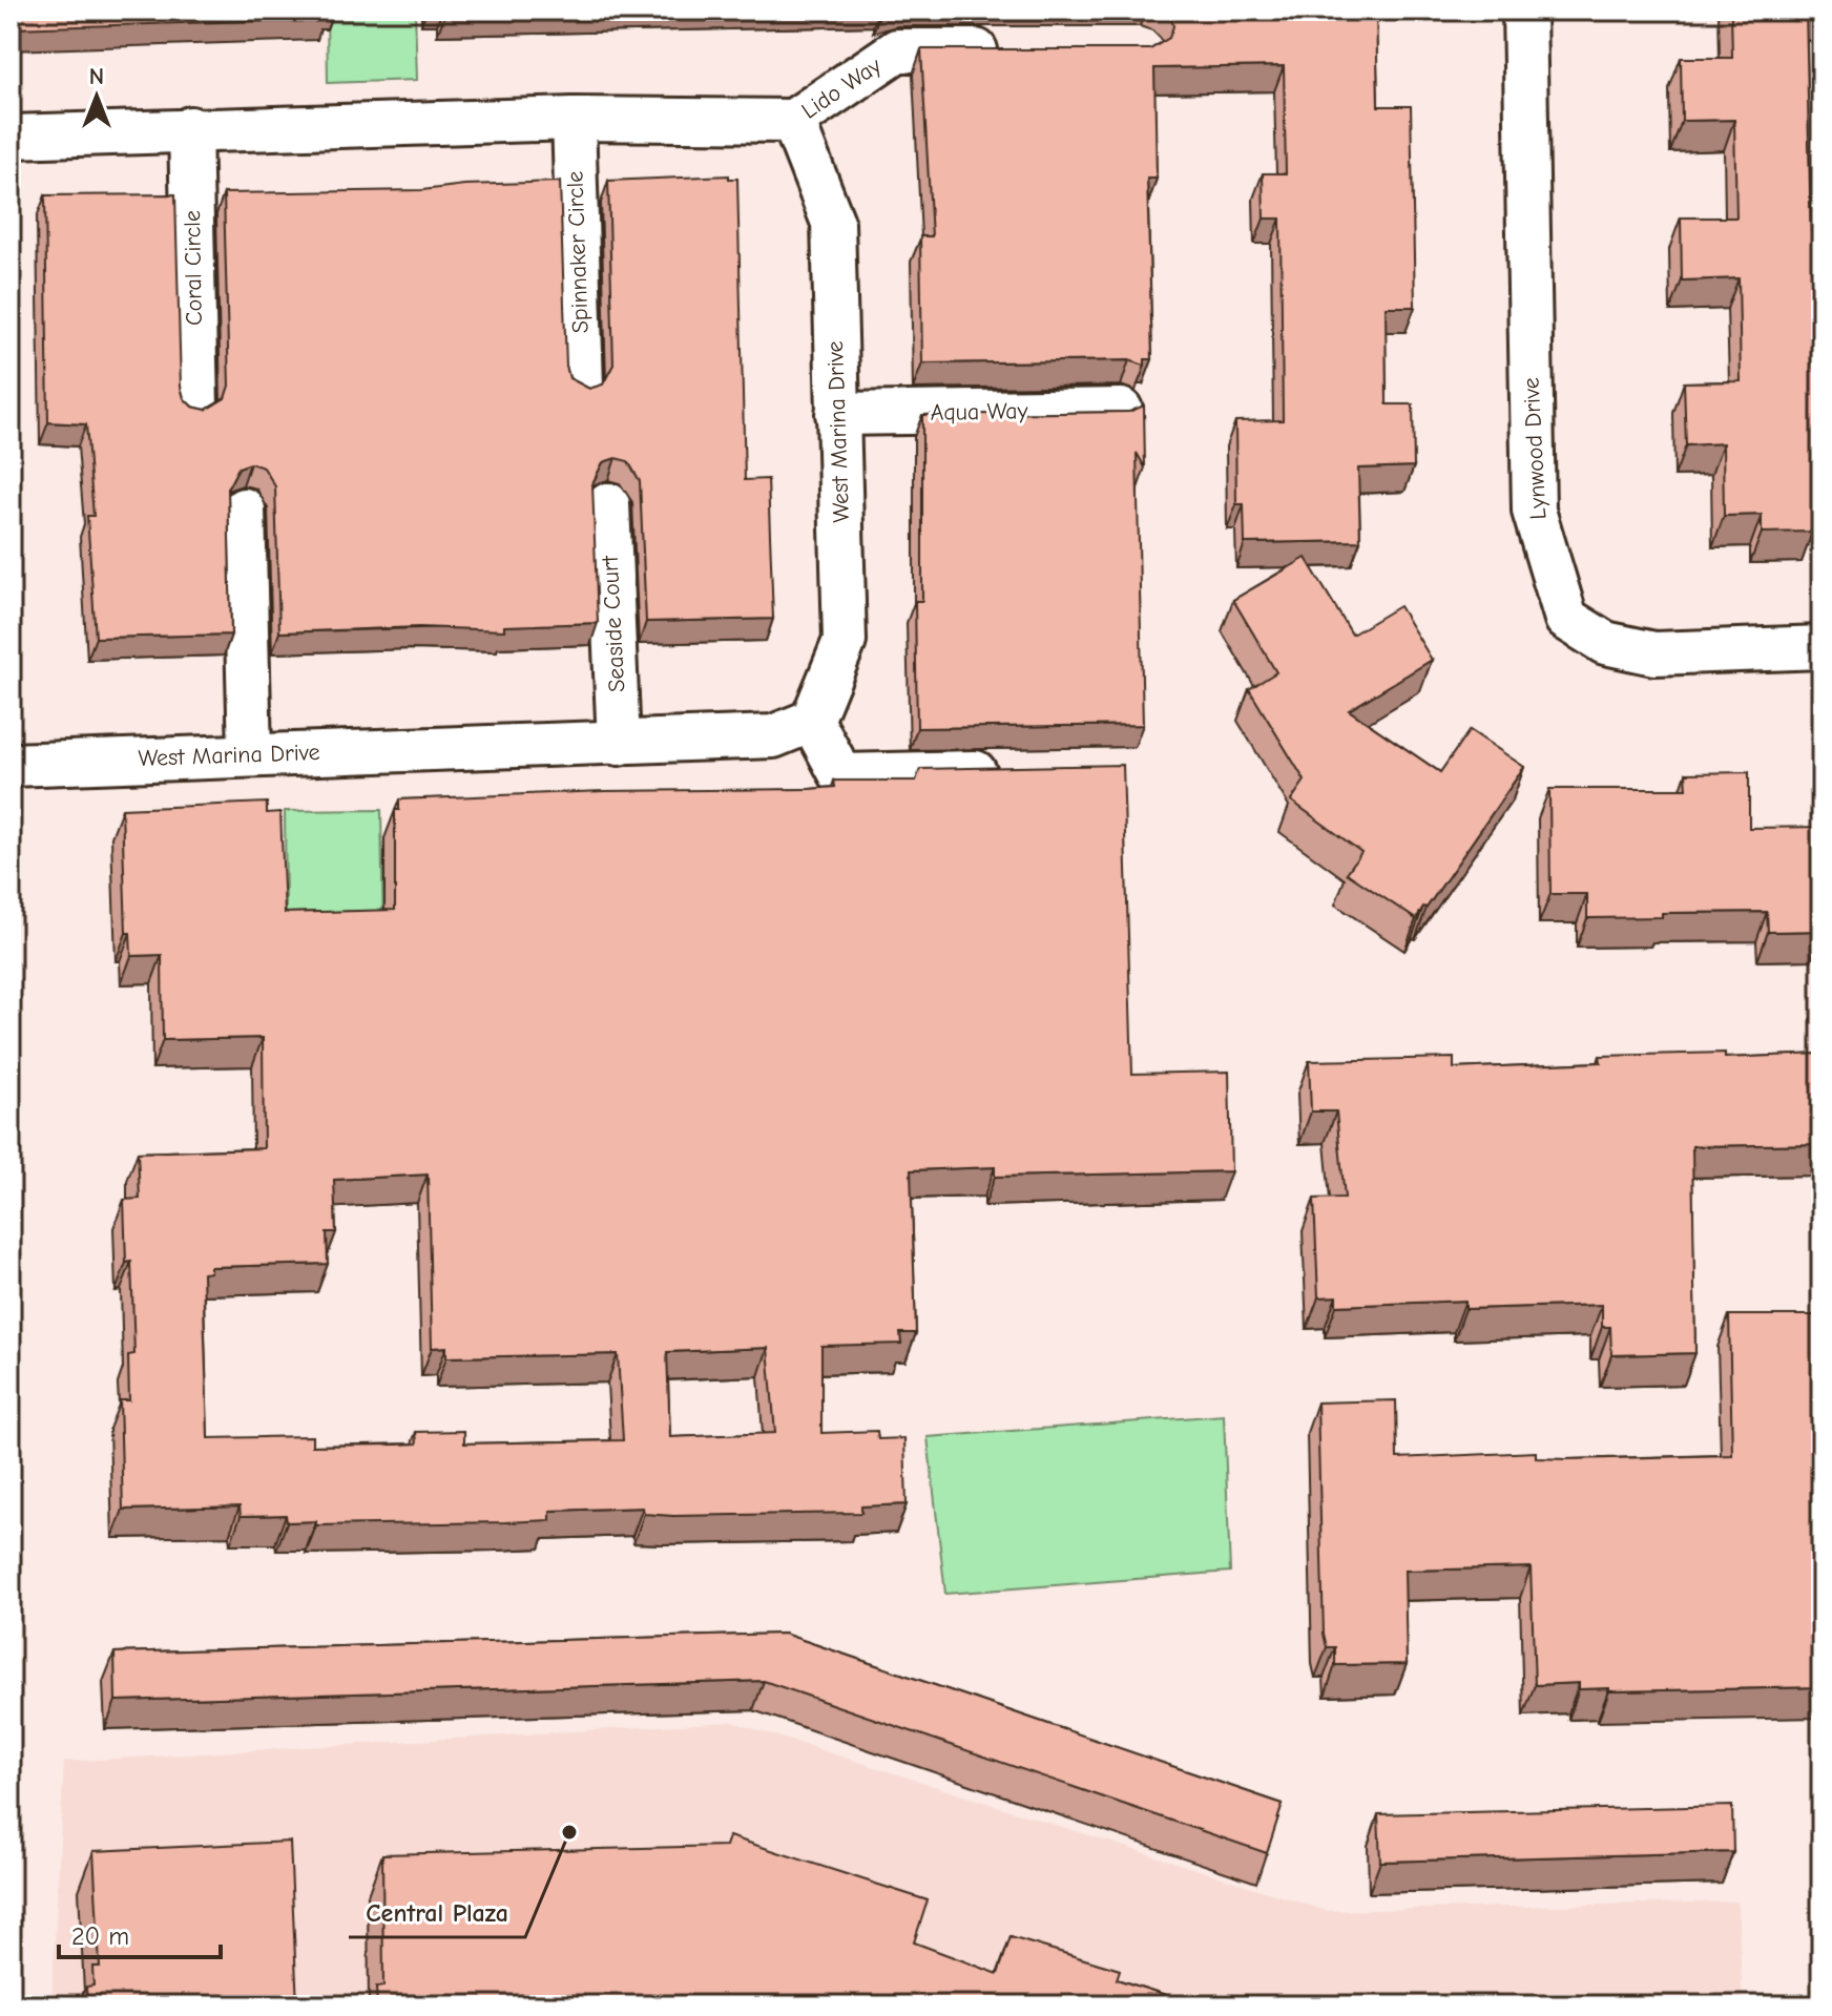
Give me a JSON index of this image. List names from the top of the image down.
{
  "streets": {
    "street": [
      "Lido Way",
      "Spinnaker Circle",
      "Coral Circle",
      "Aqua Way",
      "West Marina Drive",
      "Lynwood Drive",
      "Seaside Court"
    ]
  },
  "crossings": [
    ["Lido Way", "West Marina Drive"],
    ["Aqua Way", "West Marina Drive"],
    ["West Marina Drive", "Seaside Court"]
  ],
  "places": ["Central Plaza"],
  "scale_bar": "20 m",
  "north": "top"
}
